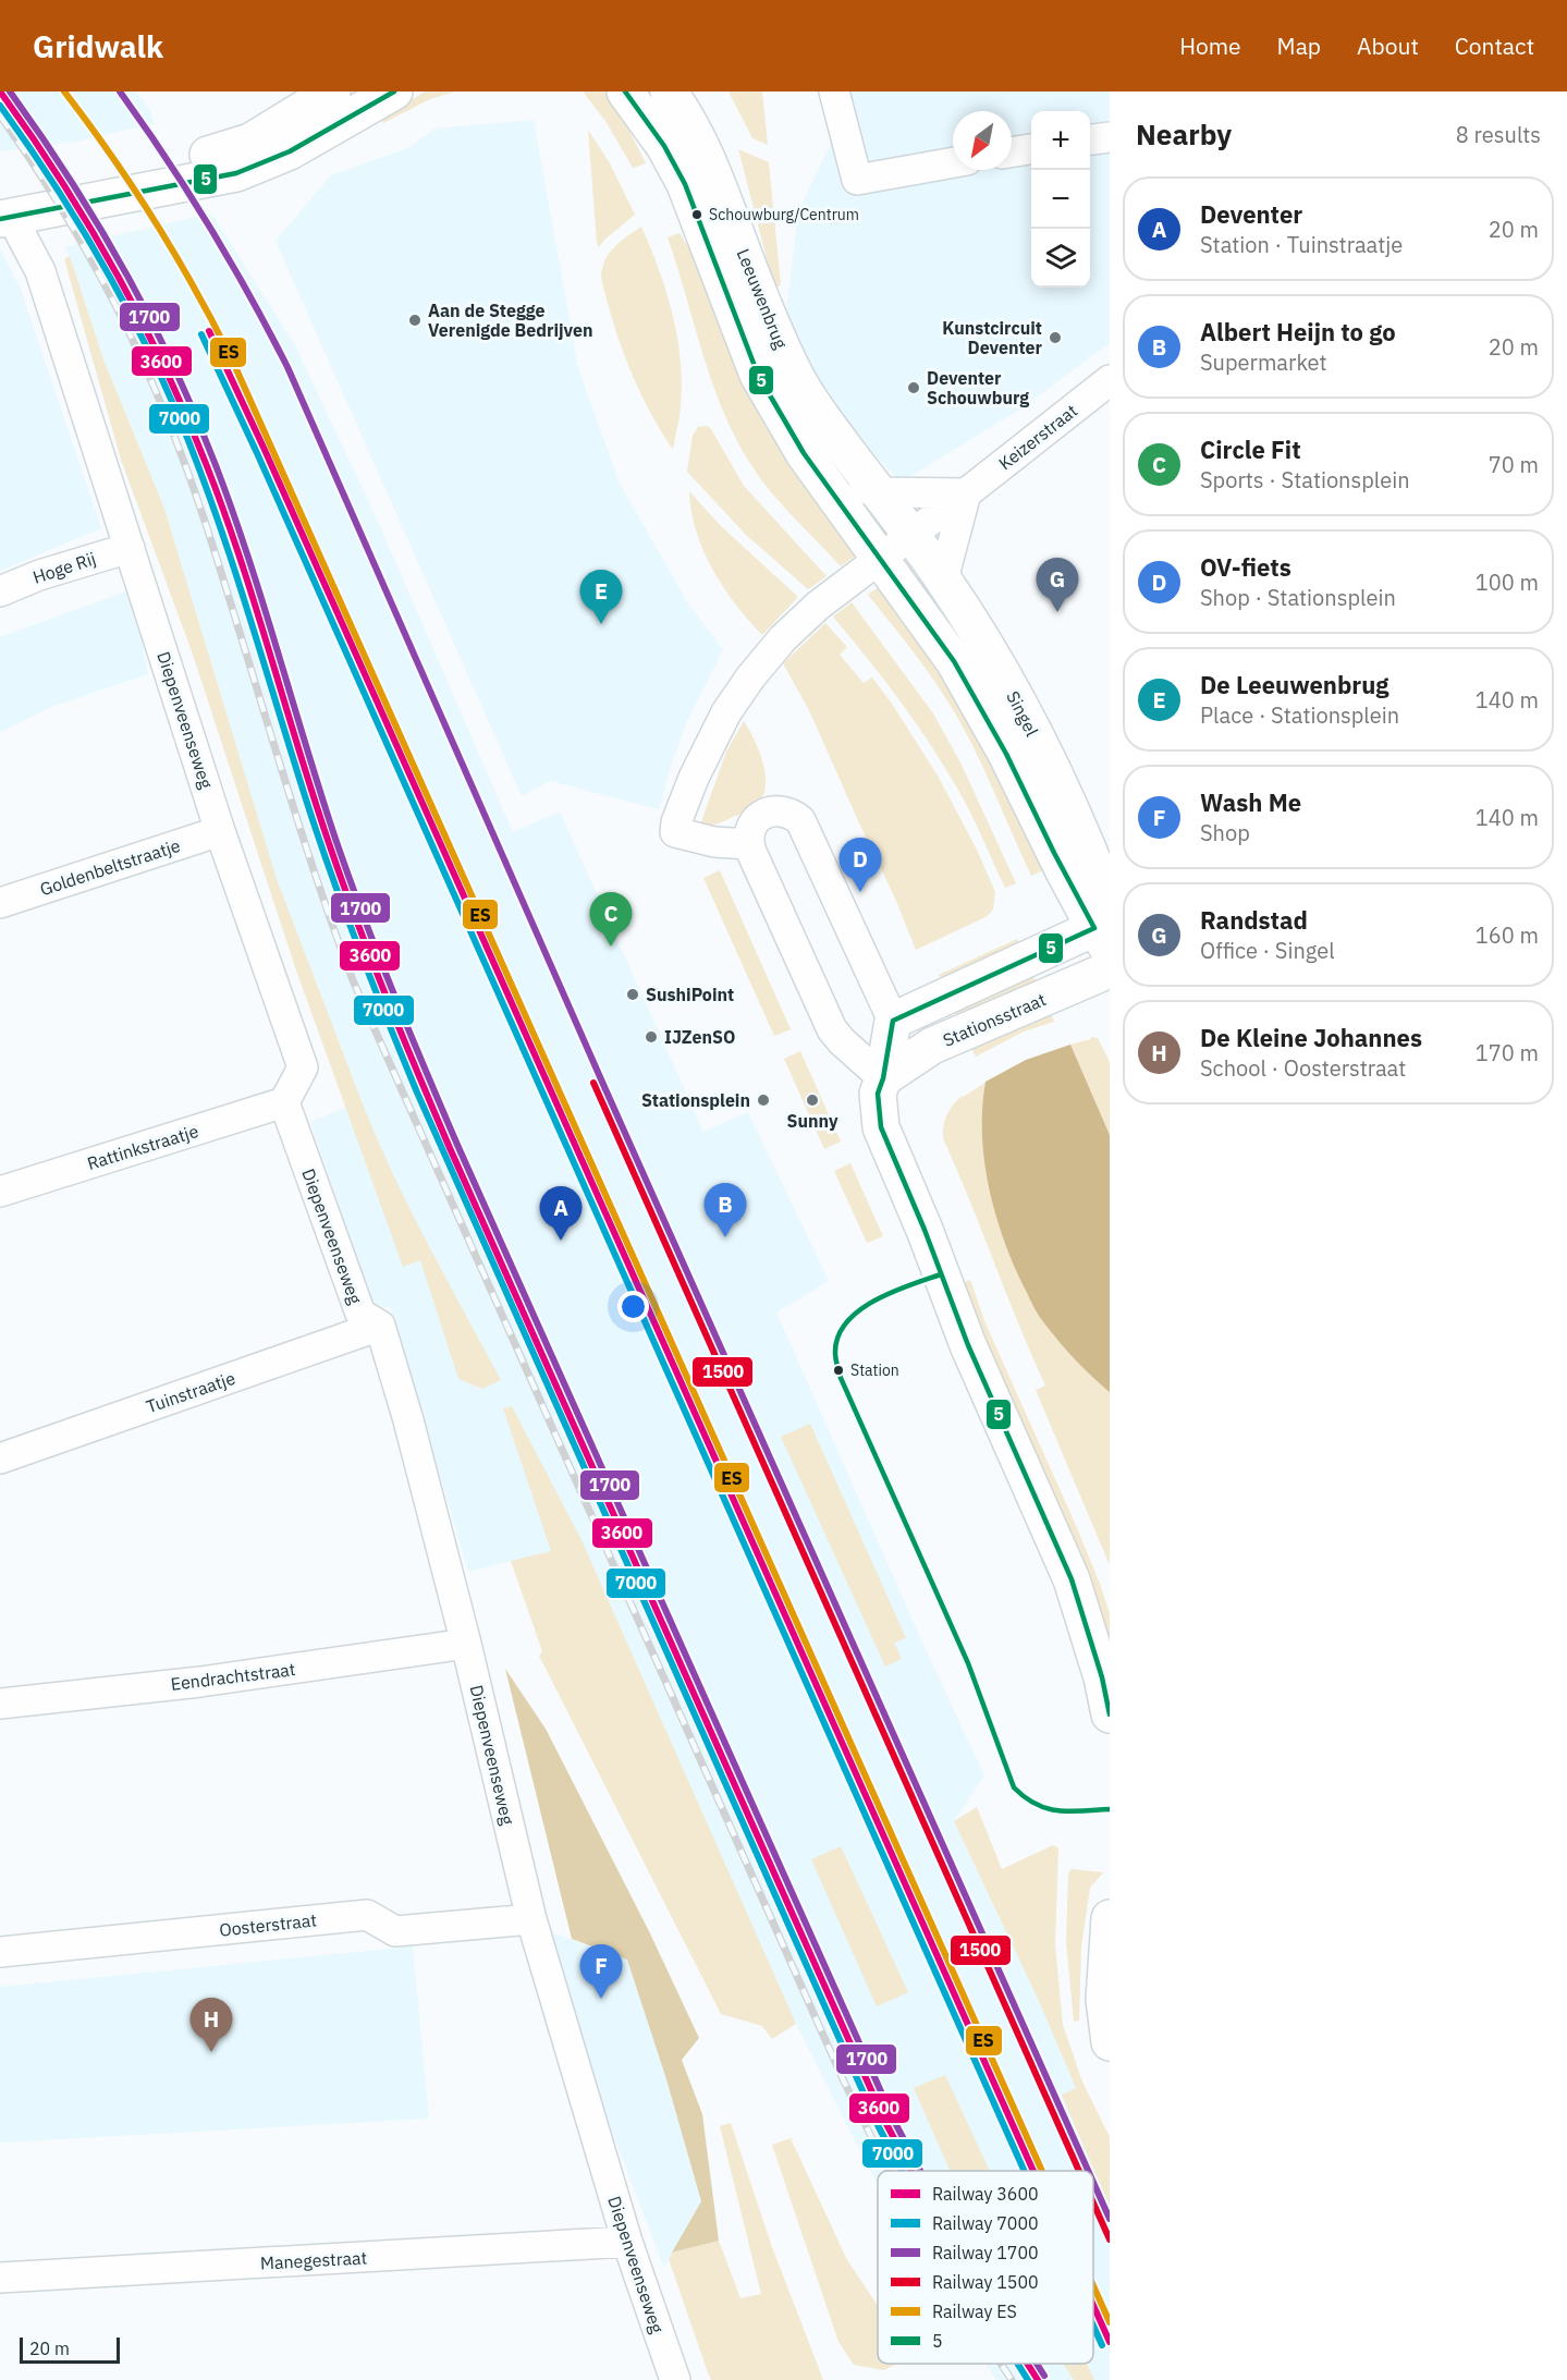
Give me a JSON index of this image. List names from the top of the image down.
{
  "streets": {
    "street": [
      "Leeuwenbrug",
      "Keizerstraat",
      "Hoge Rij",
      "Singel",
      "Diepenveenseweg",
      "Goldenbeltstraatje",
      "Stationsstraat",
      "Rattinkstraatje",
      "Tuinstraatje",
      "Eendrachtstraat",
      "Oosterstraat",
      "Manegestraat"
    ]
  },
  "crossings": [
    ["Leeuwenbrug", "Keizerstraat"],
    ["Leeuwenbrug", "Singel"],
    ["Keizerstraat", "Singel"],
    ["Hoge Rij", "Diepenveenseweg"],
    ["Diepenveenseweg", "Goldenbeltstraatje"],
    ["Diepenveenseweg", "Rattinkstraatje"],
    ["Diepenveenseweg", "Tuinstraatje"],
    ["Diepenveenseweg", "Eendrachtstraat"],
    ["Diepenveenseweg", "Oosterstraat"],
    ["Diepenveenseweg", "Manegestraat"]
  ],
  "places": [
    "Schouwburg/Centrum",
    "Aan de Stegge Verenigde Bedrijven",
    "Kunstcircuit Deventer",
    "Deventer Schouwburg",
    "SushiPoint",
    "IJZenSO",
    "Stationsplein",
    "Sunny",
    "Station"
  ],
  "lines": [
    "rail line 3600",
    "rail line 1700",
    "rail line ES",
    "transit line 5",
    "rail line 7000",
    "rail line 1500"
  ],
  "legend": [
    "Railway 3600",
    "Railway 7000",
    "Railway 1700",
    "Railway 1500",
    "Railway ES",
    "5"
  ],
  "scale_bar": "20 m",
  "north": "bottom left",
  "page": {
    "header": "Gridwalk",
    "nav": [
      "Home",
      "Map",
      "About",
      "Contact"
    ],
    "heading": ["Nearby", "8 results"],
    "map_buttons": ["+", "−"],
    "list": [
      {
        "mark": "A",
        "name": "Deventer",
        "note": "Station · Tuinstraatje",
        "value": "20 m"
      },
      {
        "mark": "B",
        "name": "Albert Heijn to go",
        "note": "Supermarket",
        "value": "20 m"
      },
      {
        "mark": "C",
        "name": "Circle Fit",
        "note": "Sports · Stationsplein",
        "value": "70 m"
      },
      {
        "mark": "D",
        "name": "OV-fiets",
        "note": "Shop · Stationsplein",
        "value": "100 m"
      },
      {
        "mark": "E",
        "name": "De Leeuwenbrug",
        "note": "Place · Stationsplein",
        "value": "140 m"
      },
      {
        "mark": "F",
        "name": "Wash Me",
        "note": "Shop",
        "value": "140 m"
      },
      {
        "mark": "G",
        "name": "Randstad",
        "note": "Office · Singel",
        "value": "160 m"
      },
      {
        "mark": "H",
        "name": "De Kleine Johannes",
        "note": "School · Oosterstraat",
        "value": "170 m"
      }
    ],
    "pins": [
      "G",
      "E",
      "D",
      "C",
      "B",
      "A",
      "F",
      "H"
    ],
    "scale": "20 m"
  }
}
